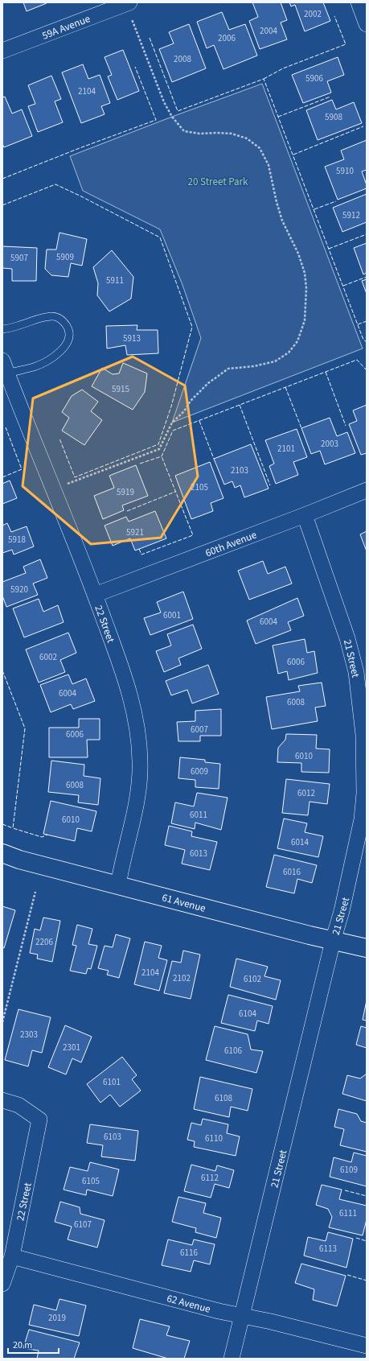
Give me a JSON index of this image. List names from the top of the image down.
{
  "streets": {
    "street": [
      "59A Avenue",
      "60th Avenue",
      "22 Street",
      "21 Street",
      "61 Avenue",
      "62 Avenue"
    ]
  },
  "crossings": [
    ["60th Avenue", "22 Street"],
    ["60th Avenue", "21 Street"],
    ["22 Street", "61 Avenue"],
    ["22 Street", "62 Avenue"],
    ["21 Street", "61 Avenue"],
    ["21 Street", "62 Avenue"]
  ],
  "parks": ["20 Street Park"],
  "house_numbers": [
    "2002",
    "2004",
    "2006",
    "2008",
    "5906",
    "2104",
    "5908",
    "5910",
    "5912",
    "5909",
    "5907",
    "5911",
    "5913",
    "5915",
    "2003",
    "2101",
    "2103",
    "2105",
    "5919",
    "5921",
    "5918",
    "5920",
    "6001",
    "6004",
    "6002",
    "6006",
    "6004",
    "6008",
    "6007",
    "6006",
    "6010",
    "6009",
    "6008",
    "6012",
    "6011",
    "6010",
    "6014",
    "6013",
    "6016",
    "2206",
    "2104",
    "2102",
    "6102",
    "6104",
    "2303",
    "2301",
    "6106",
    "6101",
    "6108",
    "6103",
    "6110",
    "6109",
    "6112",
    "6105",
    "6111",
    "6107",
    "6113",
    "6116",
    "2019"
  ],
  "scale_bar": "20 m"
}
